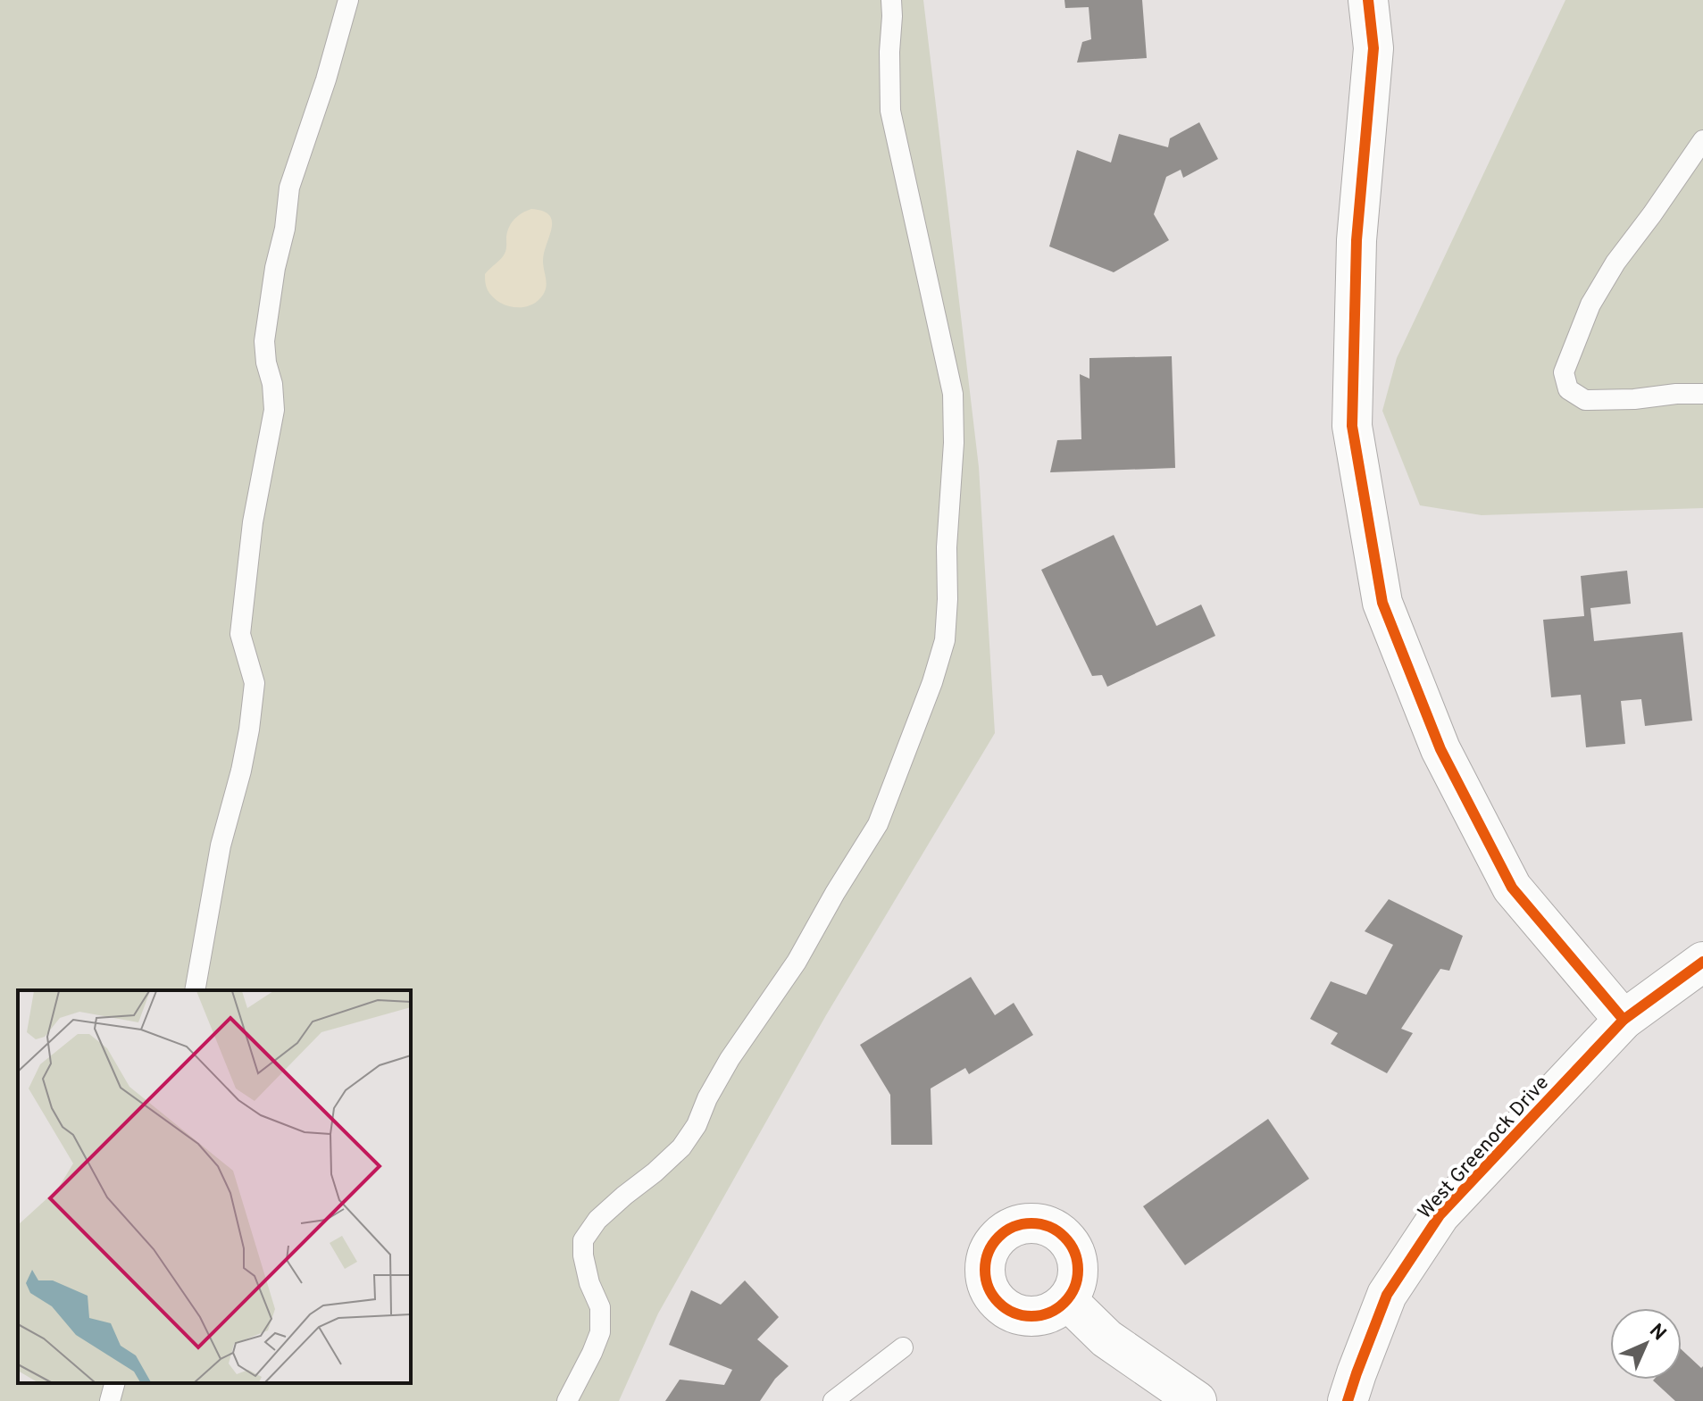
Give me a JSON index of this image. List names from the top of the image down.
{
  "streets": {
    "street": ["West Greenock Drive"]
  },
  "north": "top right"
}
